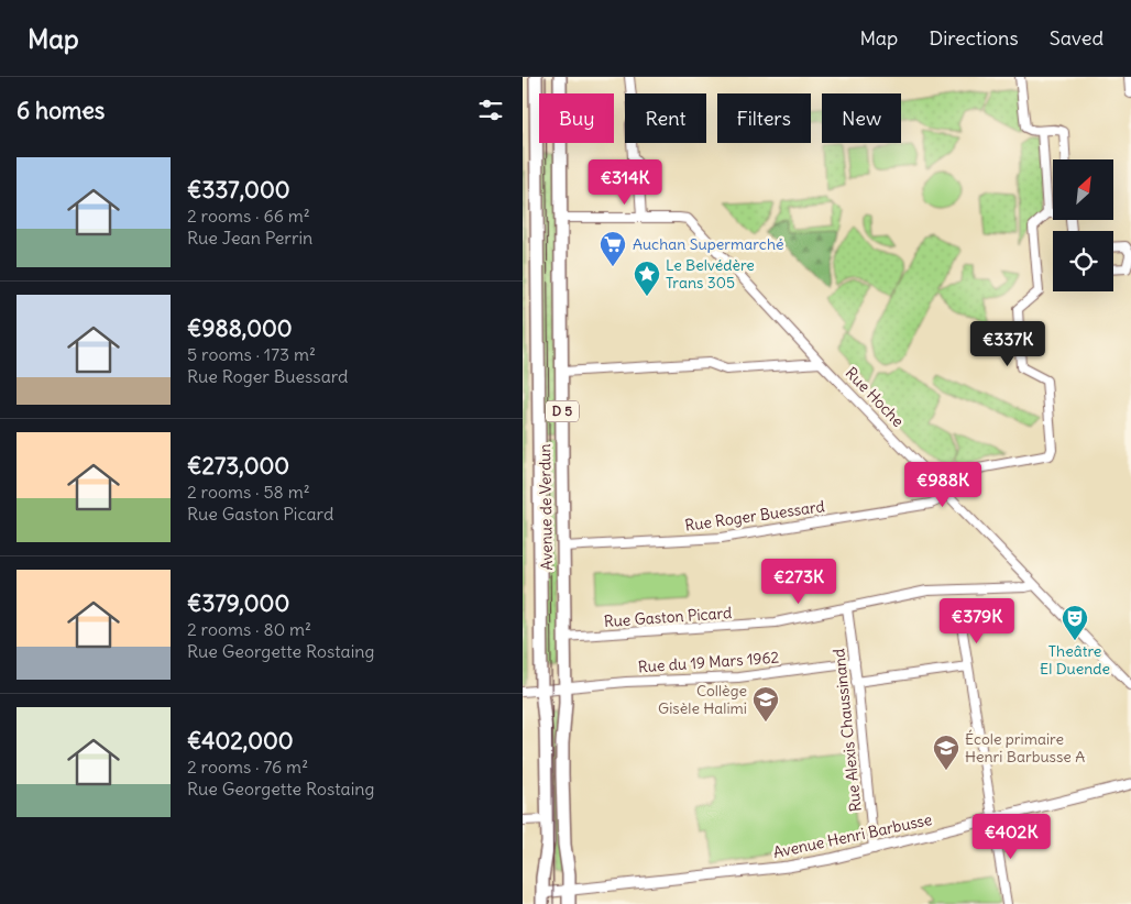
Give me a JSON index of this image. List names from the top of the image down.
{
  "streets": {
    "main road": ["D 5", "Avenue de Verdun"],
    "street": [
      "Rue Hoche",
      "Rue Roger Buessard",
      "Rue Gaston Picard",
      "Rue du 19 Mars 1962",
      "Rue Alexis Chaussinand",
      "Avenue Henri Barbusse"
    ]
  },
  "crossings": [
    ["Rue Hoche", "Avenue de Verdun"],
    ["Rue Hoche", "Rue Roger Buessard"],
    ["Rue Hoche", "Rue Gaston Picard"],
    ["Avenue de Verdun", "Rue Roger Buessard"],
    ["Avenue de Verdun", "Rue Gaston Picard"],
    ["Avenue de Verdun", "Rue du 19 Mars 1962"],
    ["Avenue de Verdun", "Avenue Henri Barbusse"],
    ["Rue Gaston Picard", "Rue Alexis Chaussinand"],
    ["Rue du 19 Mars 1962", "Rue Alexis Chaussinand"],
    ["Rue Alexis Chaussinand", "Avenue Henri Barbusse"]
  ],
  "places": {
    "supermarket": ["Auchan Supermarché"],
    "place": ["Le Belvédère Trans 305"],
    "theatre": ["Theâtre El Duende"],
    "school or university": ["Collège Gisèle Halimi", "École primaire Henri Barbusse A"]
  },
  "north": "top right",
  "page": {
    "header": "Map",
    "nav": ["Map", "Directions", "Saved"],
    "heading": "6 homes",
    "chip": [
      "Buy",
      "Rent",
      "Filters",
      "New"
    ],
    "list": [
      {
        "name": "€337,000",
        "note": "2 rooms · 66 m² · Rue Jean Perrin"
      },
      {
        "name": "€988,000",
        "note": "5 rooms · 173 m² · Rue Roger Buessard"
      },
      {
        "name": "€273,000",
        "note": "2 rooms · 58 m² · Rue Gaston Picard"
      },
      {
        "name": "€379,000",
        "note": "2 rooms · 80 m² · Rue Georgette Rostaing"
      },
      {
        "name": "€402,000",
        "note": "2 rooms · 76 m² · Rue Georgette Rostaing"
      }
    ],
    "price": [
      "€314K",
      "€337K",
      "€988K",
      "€273K",
      "€379K",
      "€402K"
    ]
  }
}
